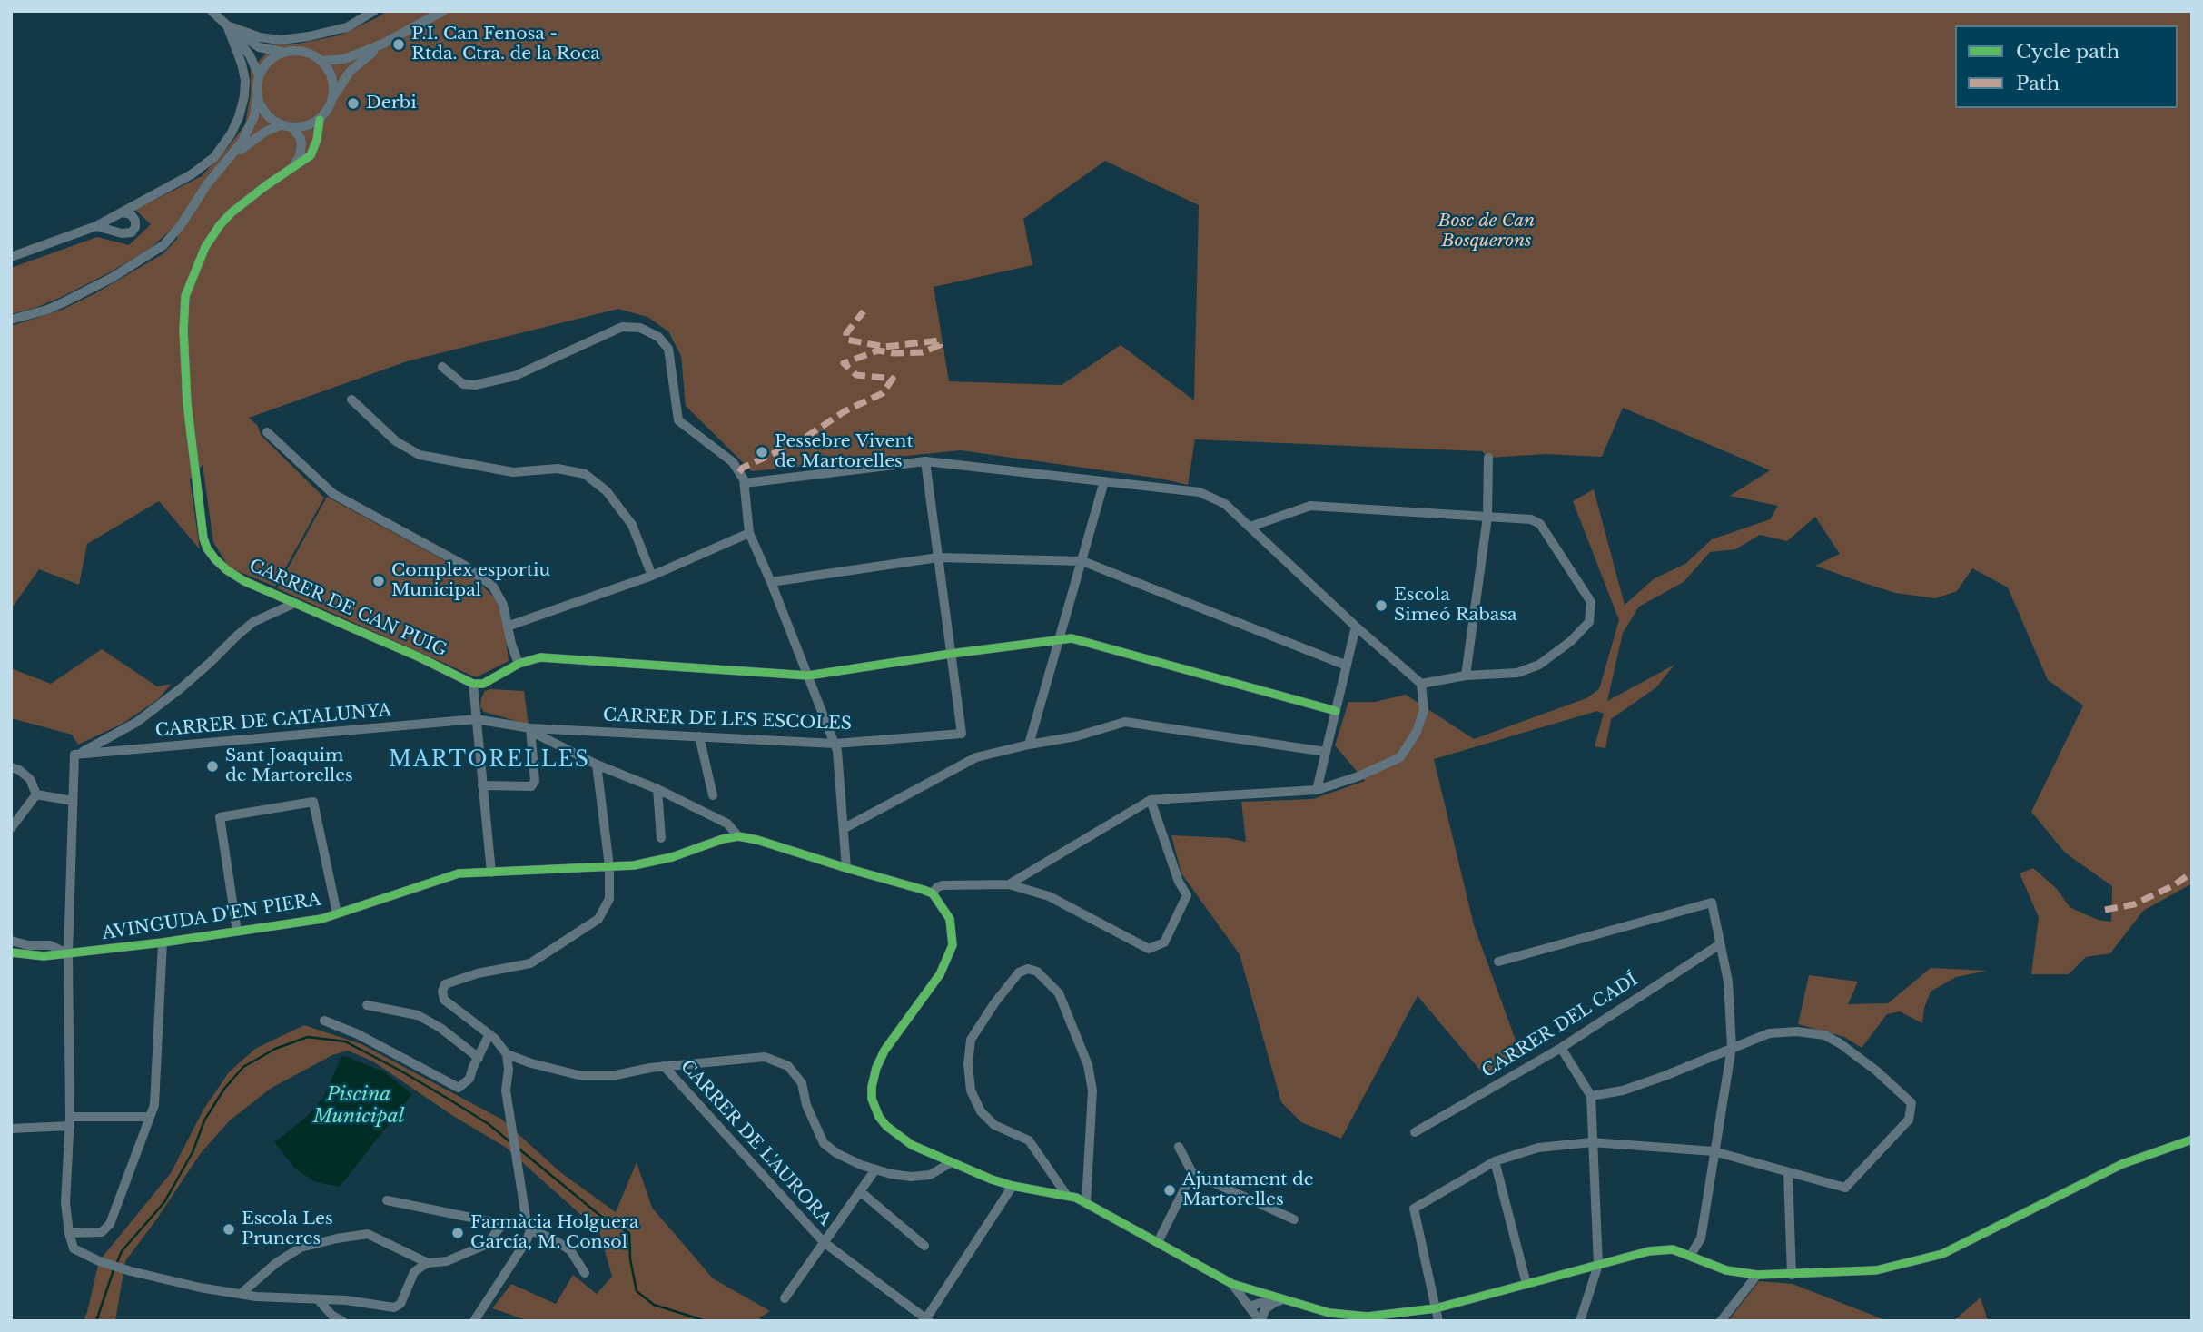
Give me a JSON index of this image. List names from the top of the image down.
{
  "streets": {
    "street": [
      "CARRER DE CAN PUIG",
      "CARRER DE LES ESCOLES",
      "CARRER DE CATALUNYA",
      "AVINGUDA D'EN PIERA",
      "CARRER DEL CADÍ",
      "CARRER DE L'AURORA"
    ]
  },
  "districts": ["MARTORELLES"],
  "water": ["Piscina Municipal"],
  "parks": ["Bosc de Can Bosquerons"],
  "places": [
    "P.I. Can Fenosa - Rtda. Ctra. de la Roca",
    "Derbi",
    "Pessebre Vivent de Martorelles",
    "Complex esportiu Municipal",
    "Escola Simeó Rabasa",
    "Sant Joaquim de Martorelles",
    "Ajuntament de Martorelles",
    "Escola Les Pruneres",
    "Farmàcia Holguera García, M. Consol"
  ],
  "legend": ["Cycle path", "Path"]
}
